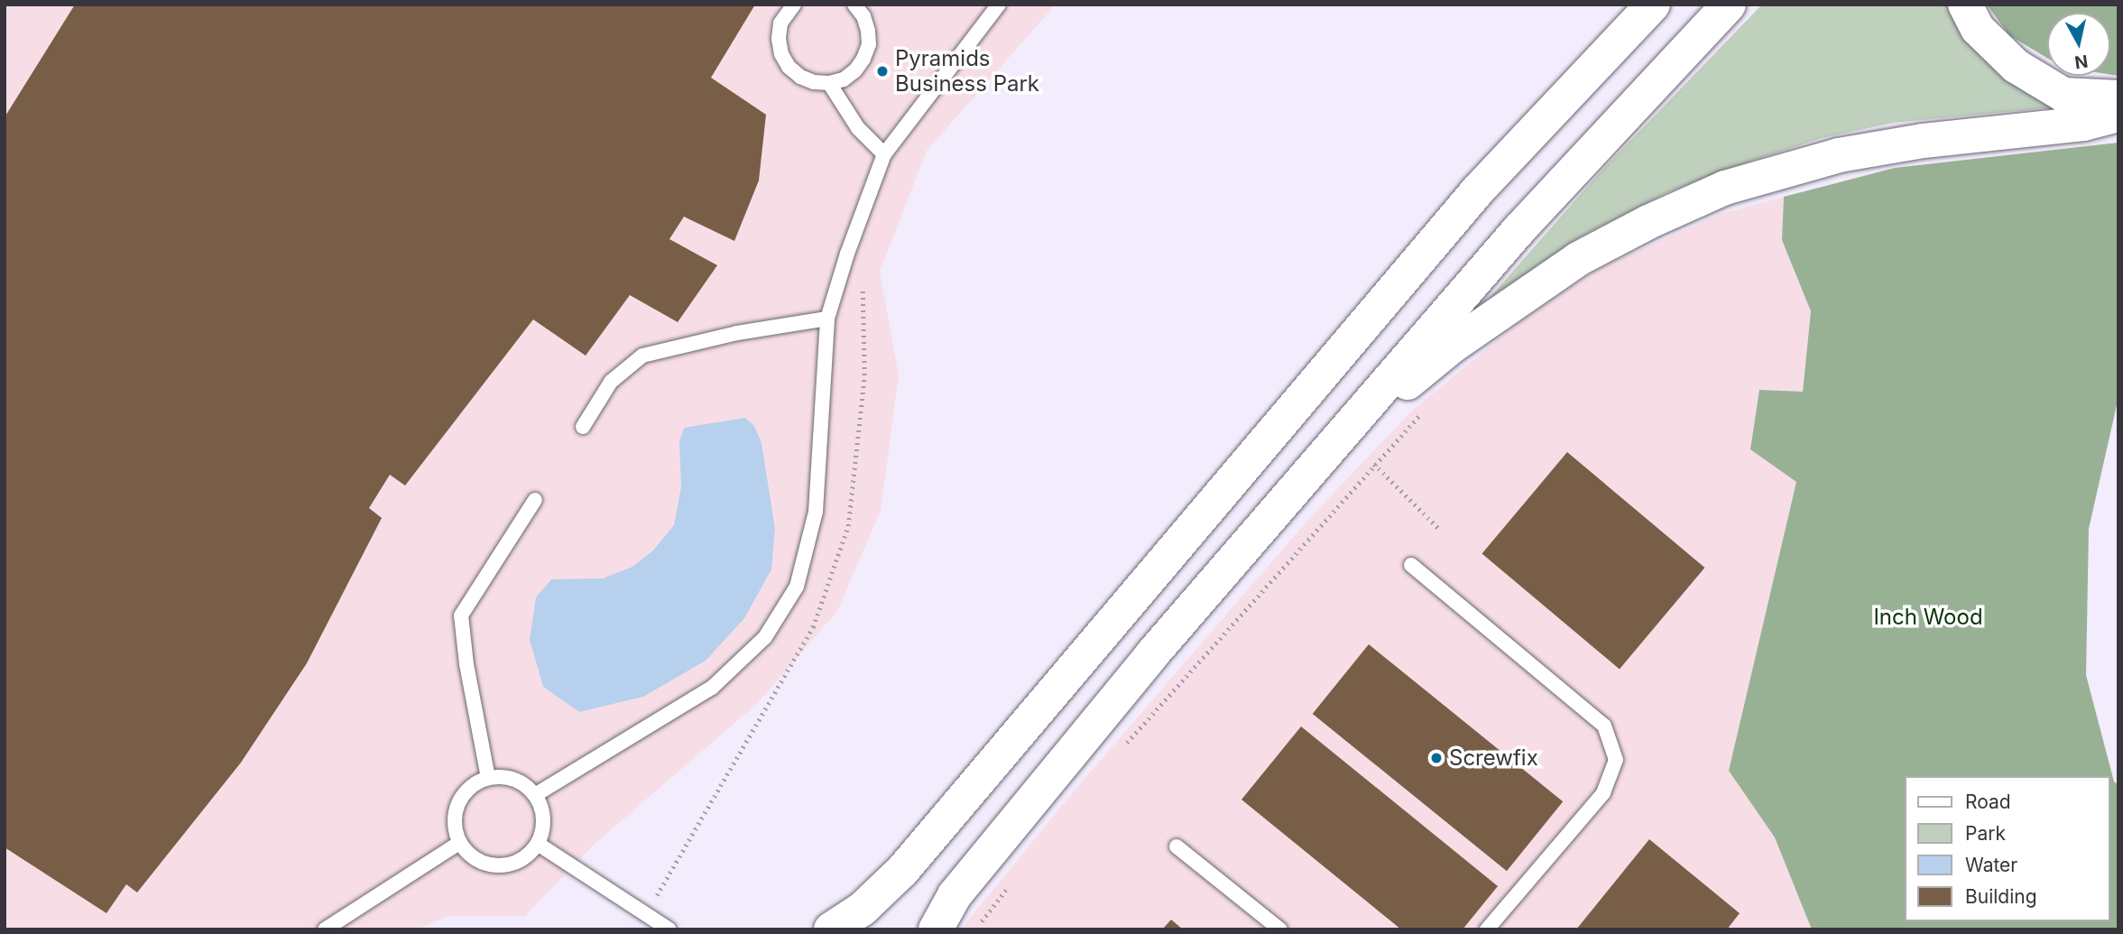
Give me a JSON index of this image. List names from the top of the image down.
{
  "parks": ["Inch Wood"],
  "places": ["Pyramids Business Park", "Screwfix"],
  "legend": [
    "Road",
    "Park",
    "Water",
    "Building"
  ],
  "north": "bottom"
}
